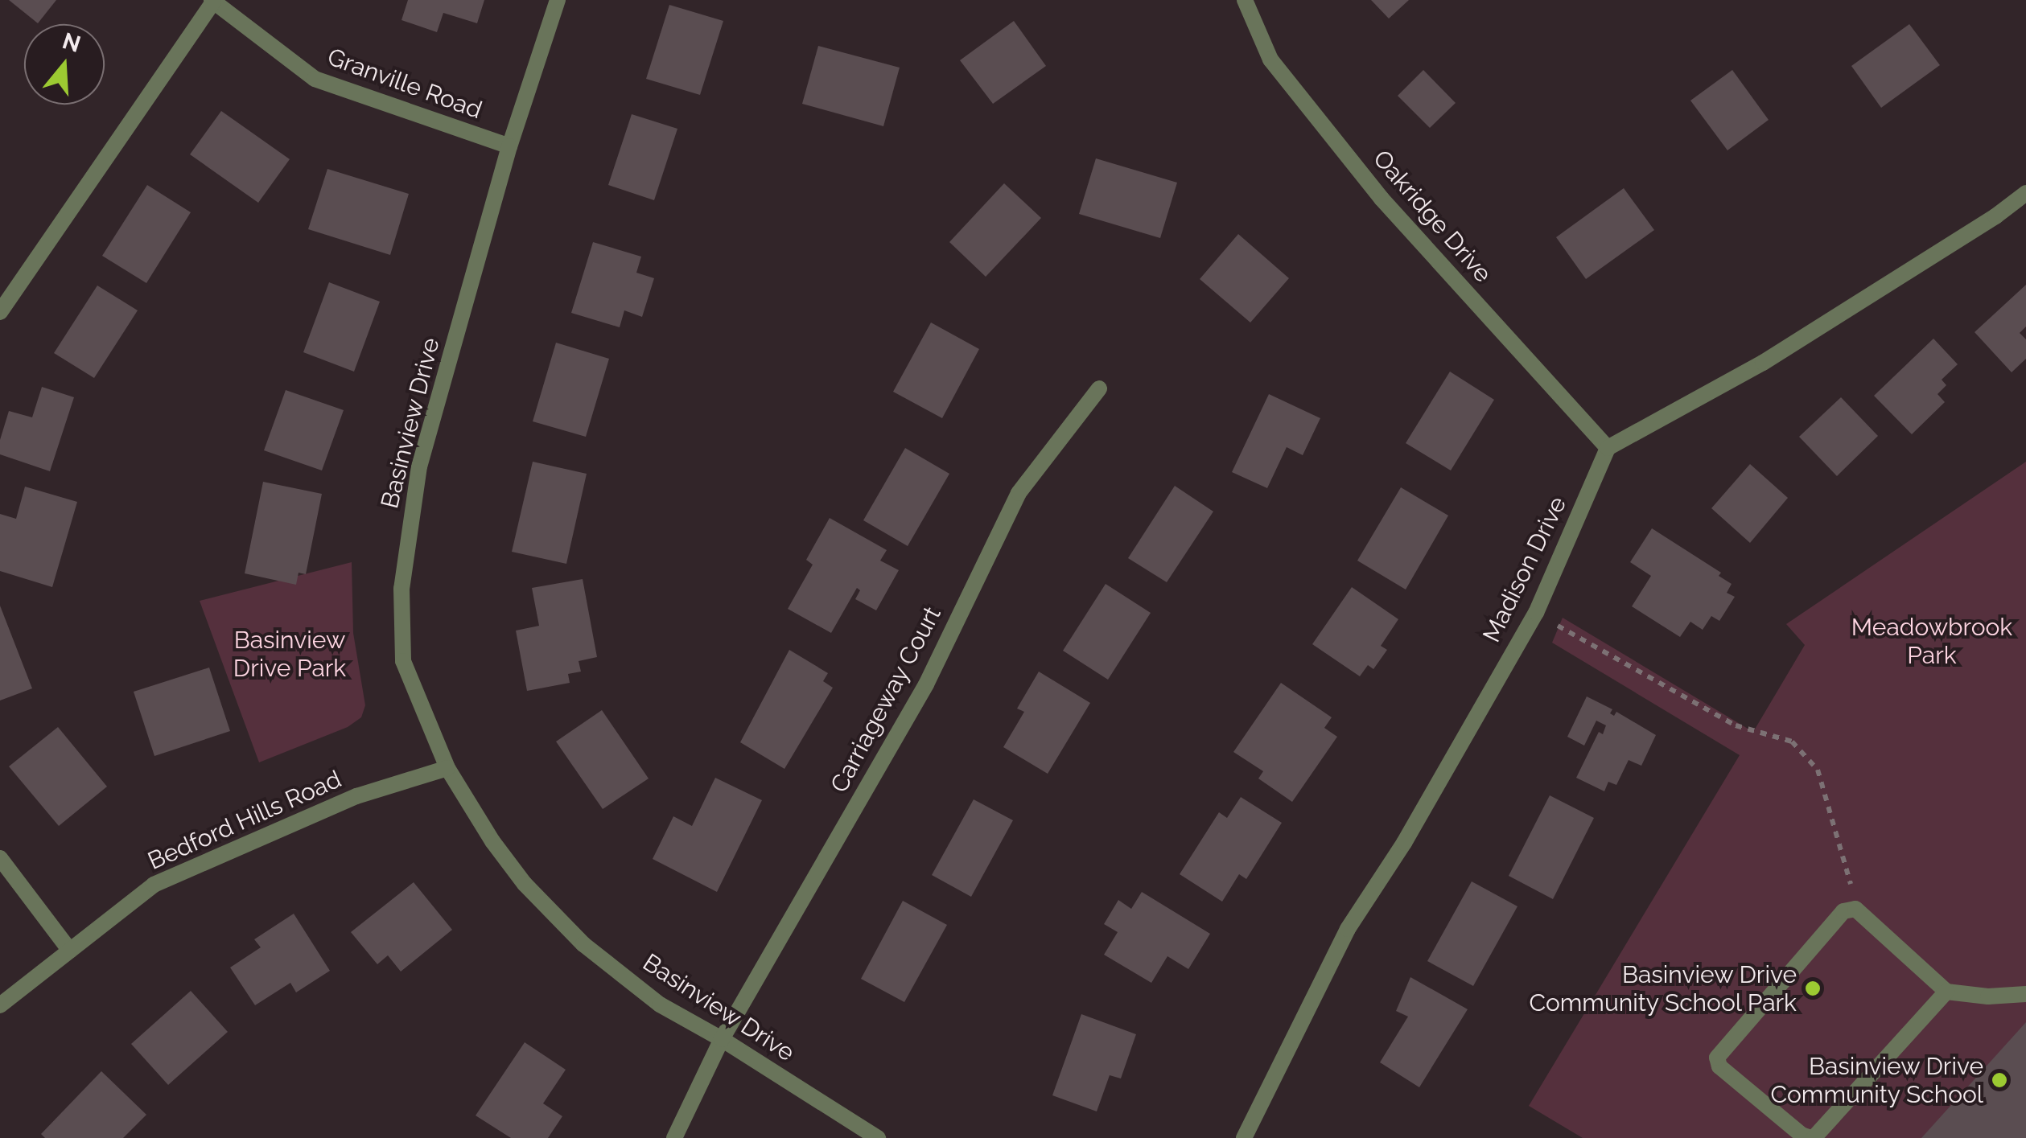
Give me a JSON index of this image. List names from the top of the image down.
{
  "streets": {
    "street": [
      "Granville Road",
      "Oakridge Drive",
      "Basinview Drive",
      "Madison Drive",
      "Carriageway Court",
      "Bedford Hills Road"
    ]
  },
  "crossings": [
    ["Granville Road", "Basinview Drive"],
    ["Oakridge Drive", "Madison Drive"],
    ["Basinview Drive", "Carriageway Court"],
    ["Basinview Drive", "Bedford Hills Road"]
  ],
  "parks": ["Meadowbrook Park", "Basinview Drive Park"],
  "places": ["Basinview Drive Community School Park", "Basinview Drive Community School"],
  "north": "top"
}
